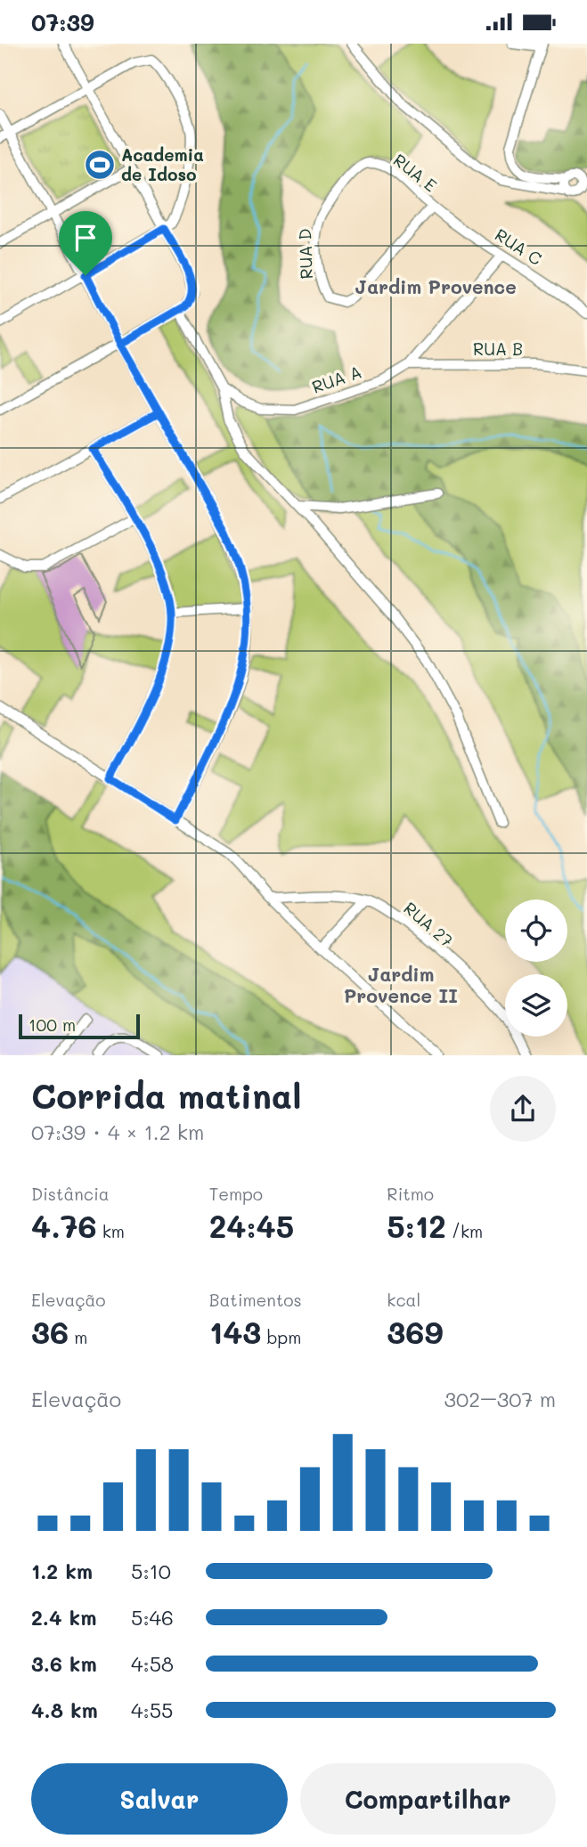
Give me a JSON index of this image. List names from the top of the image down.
{
  "streets": {
    "street": [
      "RUA E",
      "RUA C",
      "RUA D",
      "RUA B",
      "RUA A",
      "RUA 27"
    ]
  },
  "crossings": [
    ["RUA E", "RUA C"],
    ["RUA E", "RUA D"],
    ["RUA C", "RUA D"],
    ["RUA C", "RUA A"],
    ["RUA B", "RUA A"]
  ],
  "districts": ["Jardim Provence", "Jardim Provence II"],
  "places": {
    "sports": ["Academia de Idoso"]
  },
  "scale_bar": "100 m",
  "page": {
    "status": "07:39",
    "scale": "100 m",
    "heading": ["Corrida matinal", "07:39 · 4 × 1.2 km"],
    "stats": [
      ["Distância", "4.76 km"],
      ["Tempo", "24:45"],
      ["Ritmo", "5:12 /km"],
      ["Elevação", "36 m"],
      ["Batimentos", "143 bpm"],
      ["kcal", "369"]
    ],
    "chart": ["Elevação", "302–307 m"],
    "list": [
      {
        "name": "1.2 km",
        "note": "5:10"
      },
      {
        "name": "2.4 km",
        "note": "5:46"
      },
      {
        "name": "3.6 km",
        "note": "4:58"
      },
      {
        "name": "4.8 km",
        "note": "4:55"
      }
    ],
    "buttons": ["Salvar", "Compartilhar"]
  }
}
